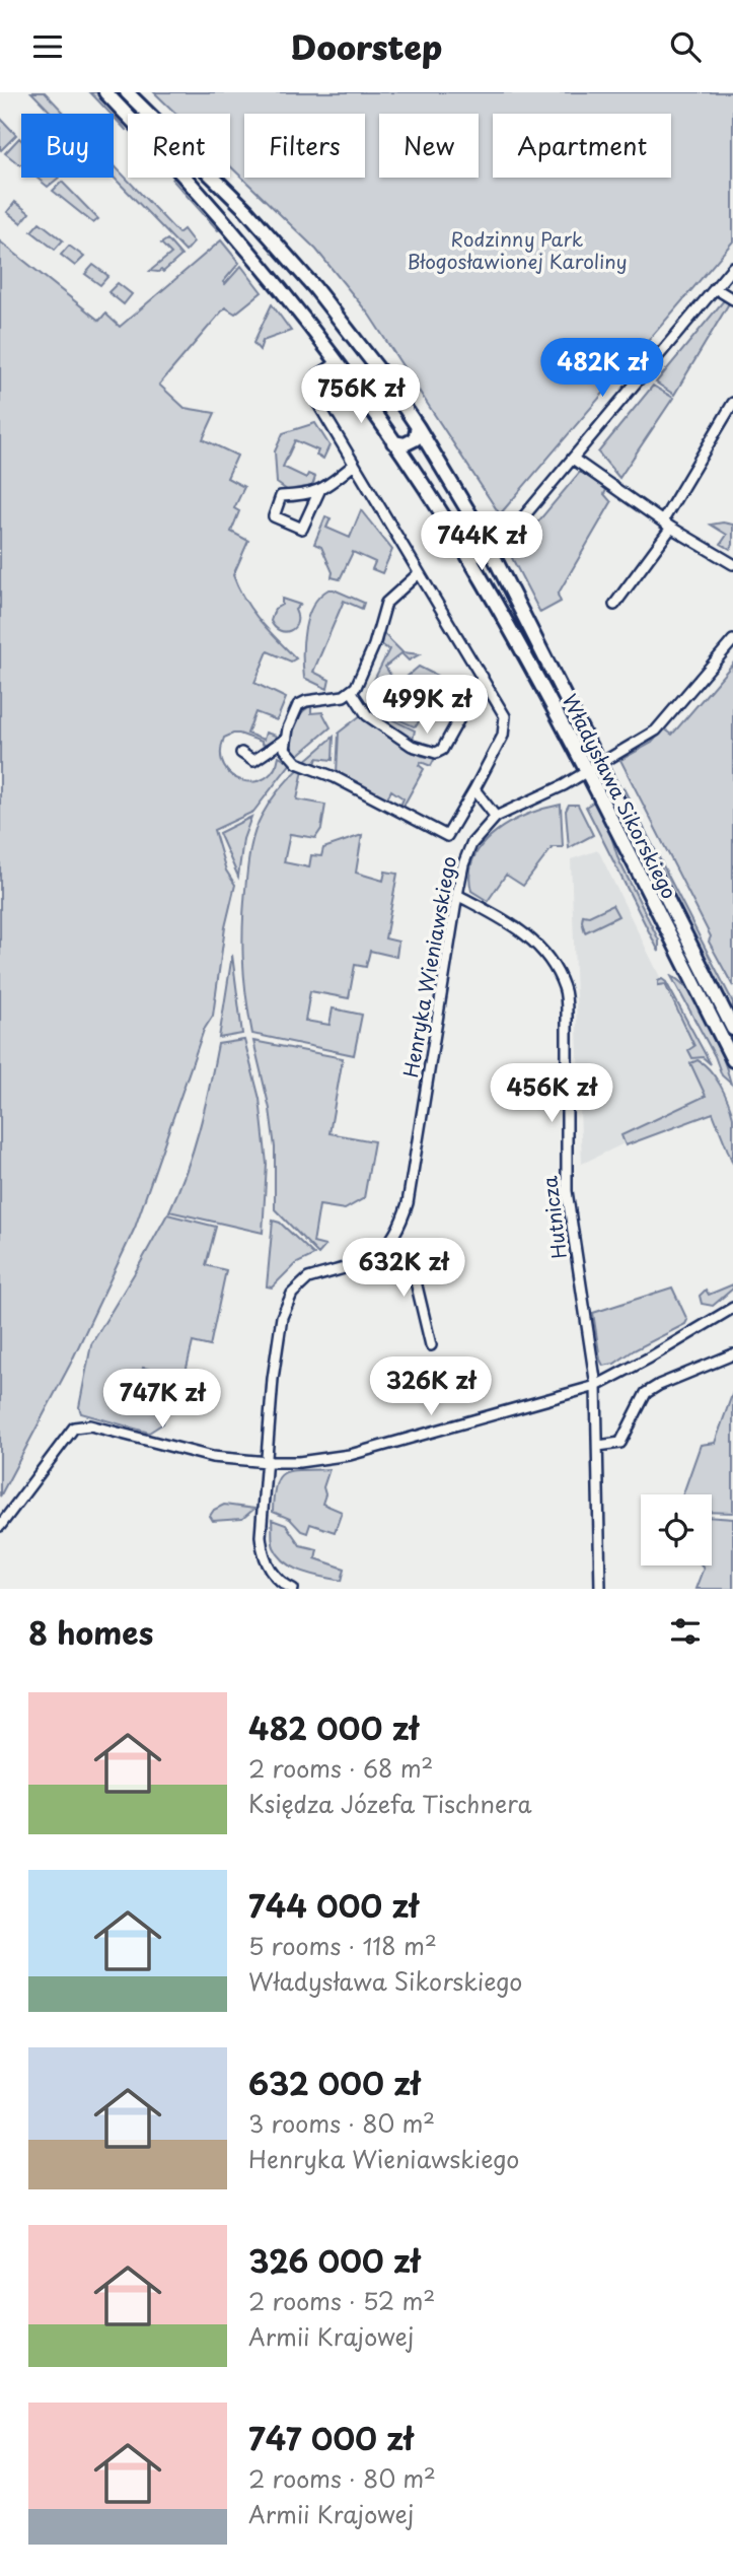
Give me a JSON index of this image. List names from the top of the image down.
{
  "streets": {
    "street": ["Władysława Sikorskiego", "Henryka Wieniawskiego", "Hutnicza"]
  },
  "crossings": [
    ["Władysława Sikorskiego", "Henryka Wieniawskiego"],
    ["Henryka Wieniawskiego", "Hutnicza"]
  ],
  "parks": ["Rodzinny Park Błogosławionej Karoliny"],
  "page": {
    "header": "Doorstep",
    "chip": [
      "Buy",
      "Rent",
      "Filters",
      "New",
      "Apartment"
    ],
    "price": [
      "482K zł",
      "756K zł",
      "744K zł",
      "499K zł",
      "456K zł",
      "632K zł",
      "326K zł",
      "747K zł"
    ],
    "heading": "8 homes",
    "list": [
      {
        "name": "482 000 zł",
        "note": "2 rooms · 68 m² · Księdza Józefa Tischnera"
      },
      {
        "name": "744 000 zł",
        "note": "5 rooms · 118 m² · Władysława Sikorskiego"
      },
      {
        "name": "632 000 zł",
        "note": "3 rooms · 80 m² · Henryka Wieniawskiego"
      },
      {
        "name": "326 000 zł",
        "note": "2 rooms · 52 m² · Armii Krajowej"
      },
      {
        "name": "747 000 zł",
        "note": "2 rooms · 80 m² · Armii Krajowej"
      }
    ]
  }
}
